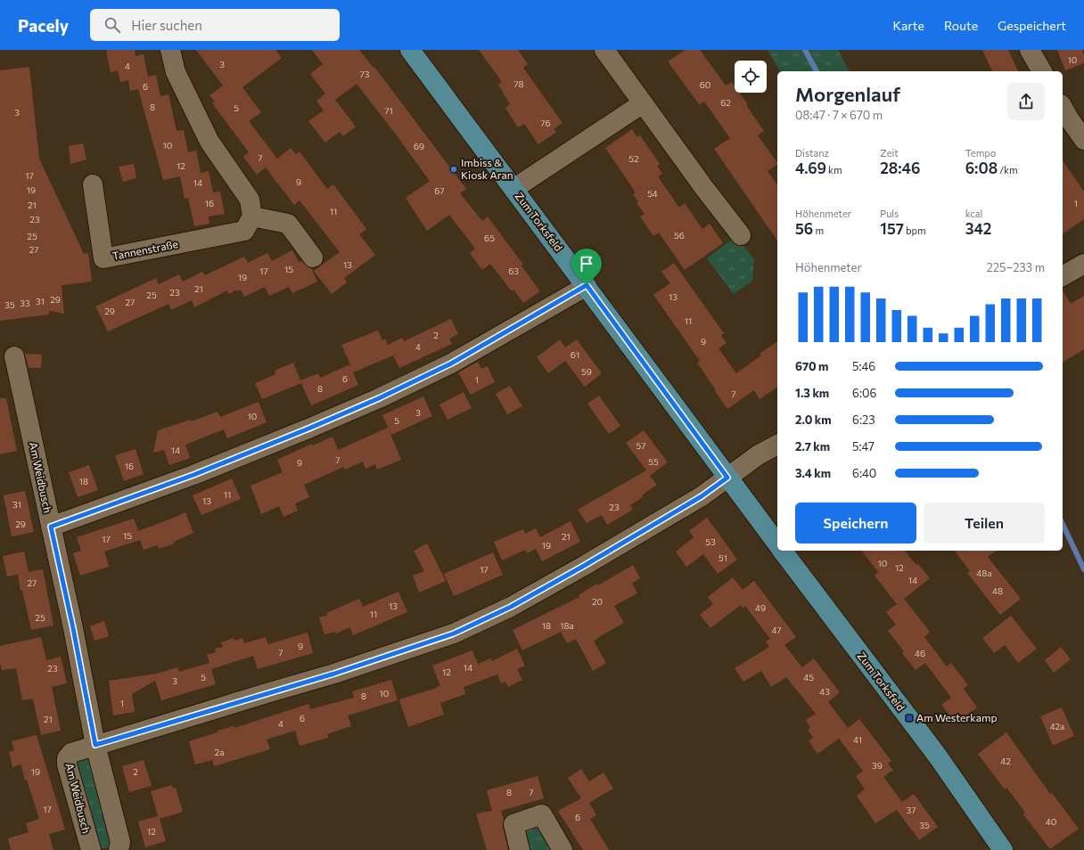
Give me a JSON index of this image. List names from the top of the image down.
{
  "streets": {
    "main road": ["Zum Torksfeld"],
    "street": ["Tannenstraße", "Am Weidbusch"]
  },
  "places": {
    "other": ["Imbiss & Kiosk Aran"],
    "transit": ["Am Westerkamp"]
  },
  "house_numbers": [
    "10",
    "3",
    "4",
    "73",
    "78",
    "60",
    "6",
    "62",
    "8",
    "5",
    "71",
    "3",
    "76",
    "10",
    "69",
    "7",
    "52",
    "12",
    "17",
    "9",
    "14",
    "19",
    "67",
    "54",
    "16",
    "1",
    "21",
    "11",
    "23",
    "56",
    "25",
    "65",
    "27",
    "13",
    "15",
    "17",
    "63",
    "19",
    "21",
    "23",
    "25",
    "13",
    "29",
    "31",
    "27",
    "33",
    "35",
    "29",
    "11",
    "2",
    "9",
    "4",
    "61",
    "59",
    "6",
    "1",
    "8",
    "7",
    "3",
    "10",
    "5",
    "57",
    "14",
    "7",
    "55",
    "9",
    "16",
    "18",
    "11",
    "13",
    "31",
    "23",
    "29",
    "15",
    "21",
    "17",
    "53",
    "19",
    "51",
    "10",
    "12",
    "17",
    "48a",
    "14",
    "27",
    "48",
    "20",
    "13",
    "49",
    "11",
    "25",
    "18",
    "18a",
    "47",
    "9",
    "7",
    "46",
    "14",
    "23",
    "12",
    "5",
    "45",
    "3",
    "43",
    "10",
    "8",
    "1",
    "6",
    "21",
    "4",
    "42a",
    "41",
    "2a",
    "42",
    "39",
    "19",
    "2",
    "8",
    "7",
    "17",
    "37",
    "6",
    "40",
    "35",
    "12"
  ],
  "page": {
    "header": "Pacely",
    "search": "Hier suchen",
    "nav": ["Karte", "Route", "Gespeichert"],
    "heading": ["Morgenlauf", "08:47 · 7 × 670 m"],
    "stats": [
      ["Distanz", "4.69 km"],
      ["Zeit", "28:46"],
      ["Tempo", "6:08 /km"],
      ["Höhenmeter", "56 m"],
      ["Puls", "157 bpm"],
      ["kcal", "342"]
    ],
    "chart": ["Höhenmeter", "225–233 m"],
    "list": [
      {
        "name": "670 m",
        "note": "5:46"
      },
      {
        "name": "1.3 km",
        "note": "6:06"
      },
      {
        "name": "2.0 km",
        "note": "6:23"
      },
      {
        "name": "2.7 km",
        "note": "5:47"
      },
      {
        "name": "3.4 km",
        "note": "6:40"
      }
    ],
    "buttons": ["Speichern", "Teilen"]
  }
}
